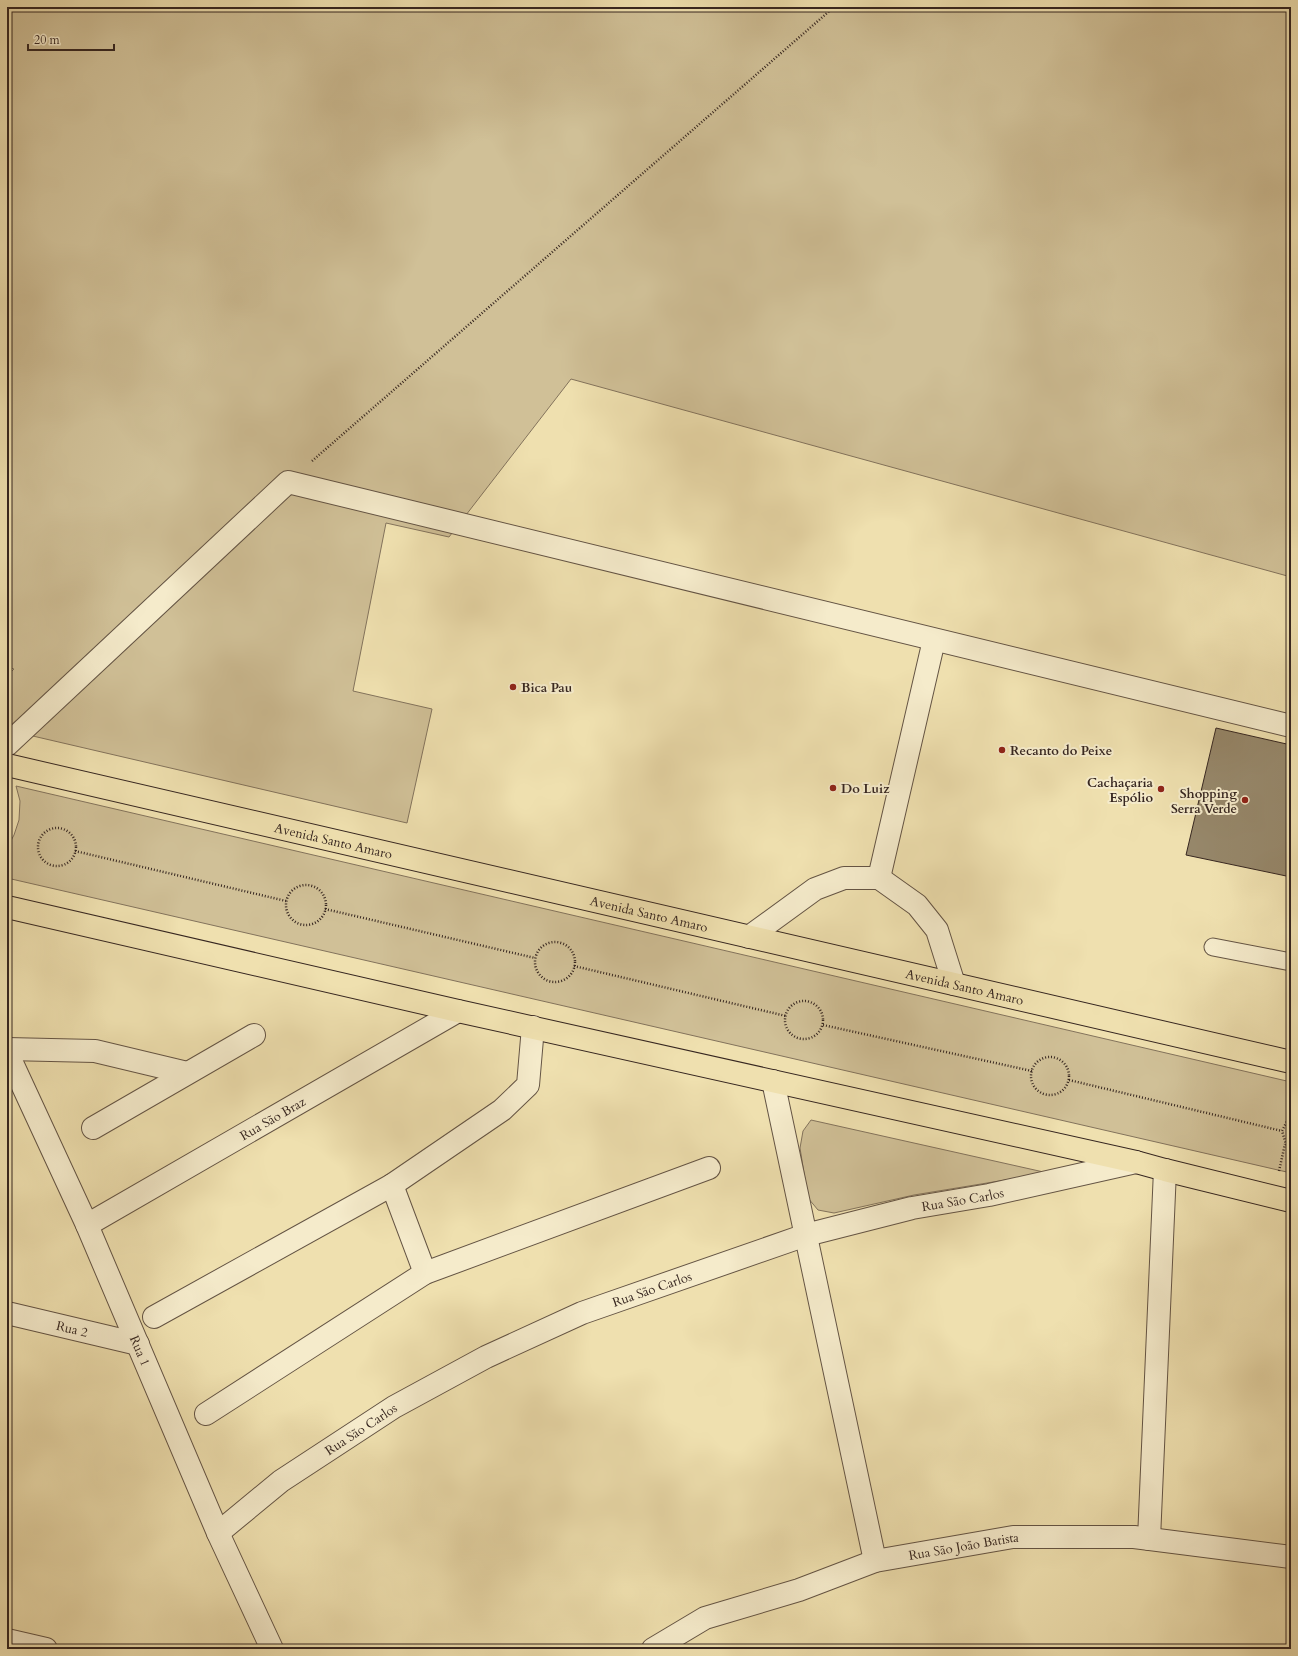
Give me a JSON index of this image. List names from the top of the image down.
{
  "streets": {
    "main road": ["Avenida Santo Amaro"],
    "street": [
      "Rua São Braz",
      "Rua São Carlos",
      "Rua 2",
      "Rua 1",
      "Rua São João Batista"
    ]
  },
  "crossings": [
    ["Rua São Braz", "Rua 1"],
    ["Rua São Carlos", "Rua 1"],
    ["Rua 2", "Rua 1"]
  ],
  "places": [
    "Bica Pau",
    "Recanto do Peixe",
    "Do Luiz",
    "Cachaçaria Espólio",
    "Shopping Serra Verde"
  ],
  "scale_bar": "20 m"
}
